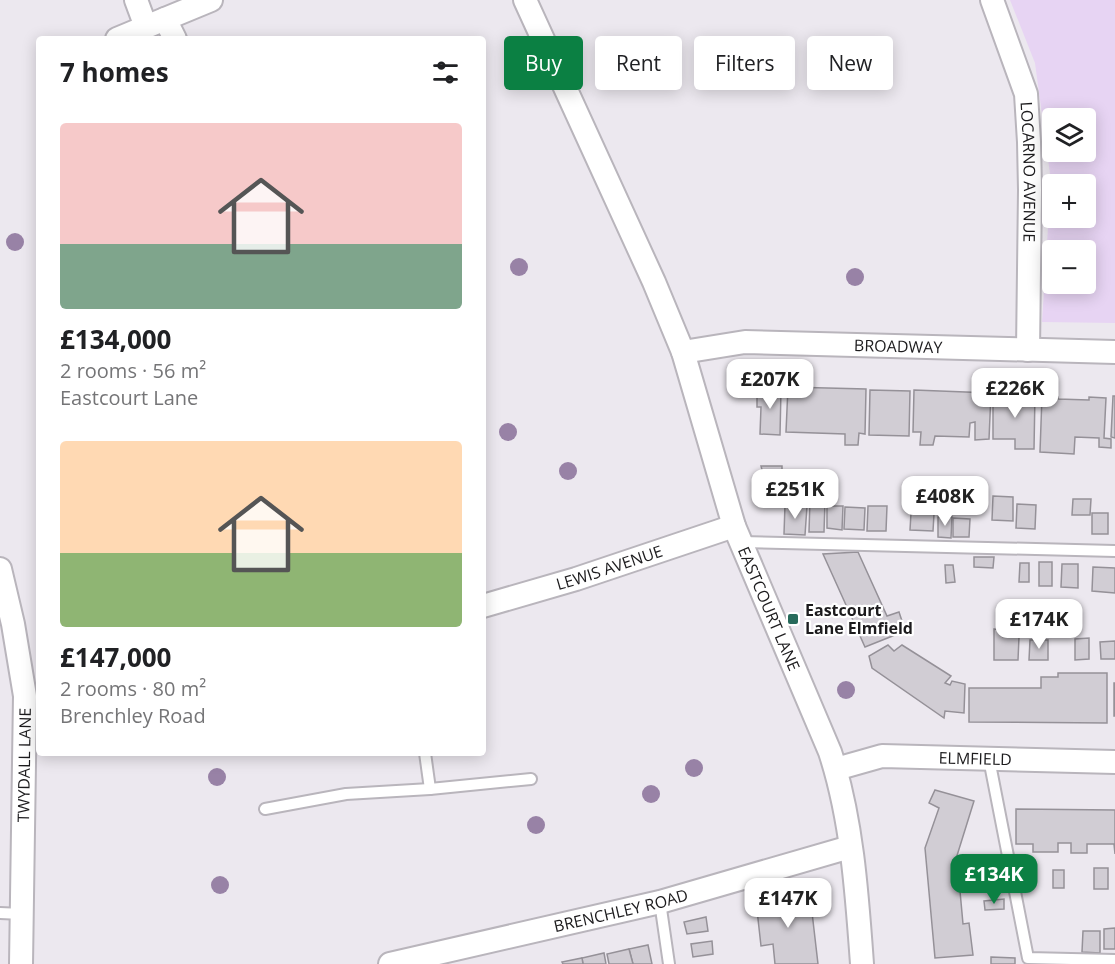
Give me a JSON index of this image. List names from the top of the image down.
{
  "streets": {
    "street": [
      "LOCARNO AVENUE",
      "BROADWAY",
      "LEWIS AVENUE",
      "EASTCOURT LANE",
      "ELMFIELD",
      "TWYDALL LANE",
      "BRENCHLEY ROAD"
    ]
  },
  "crossings": [
    ["LOCARNO AVENUE", "BROADWAY"],
    ["BROADWAY", "EASTCOURT LANE"],
    ["LEWIS AVENUE", "EASTCOURT LANE"],
    ["EASTCOURT LANE", "ELMFIELD"],
    ["EASTCOURT LANE", "BRENCHLEY ROAD"]
  ],
  "places": {
    "transit": ["Eastcourt Lane Elmfield"]
  },
  "page": {
    "chip": [
      "Buy",
      "Rent",
      "Filters",
      "New"
    ],
    "heading": "7 homes",
    "map_buttons": ["+", "−"],
    "list": [
      {
        "name": "£134,000",
        "note": "2 rooms · 56 m² · Eastcourt Lane"
      },
      {
        "name": "£147,000",
        "note": "2 rooms · 80 m² · Brenchley Road"
      }
    ],
    "price": [
      "£207K",
      "£226K",
      "£251K",
      "£408K",
      "£174K",
      "£134K",
      "£147K"
    ]
  }
}
